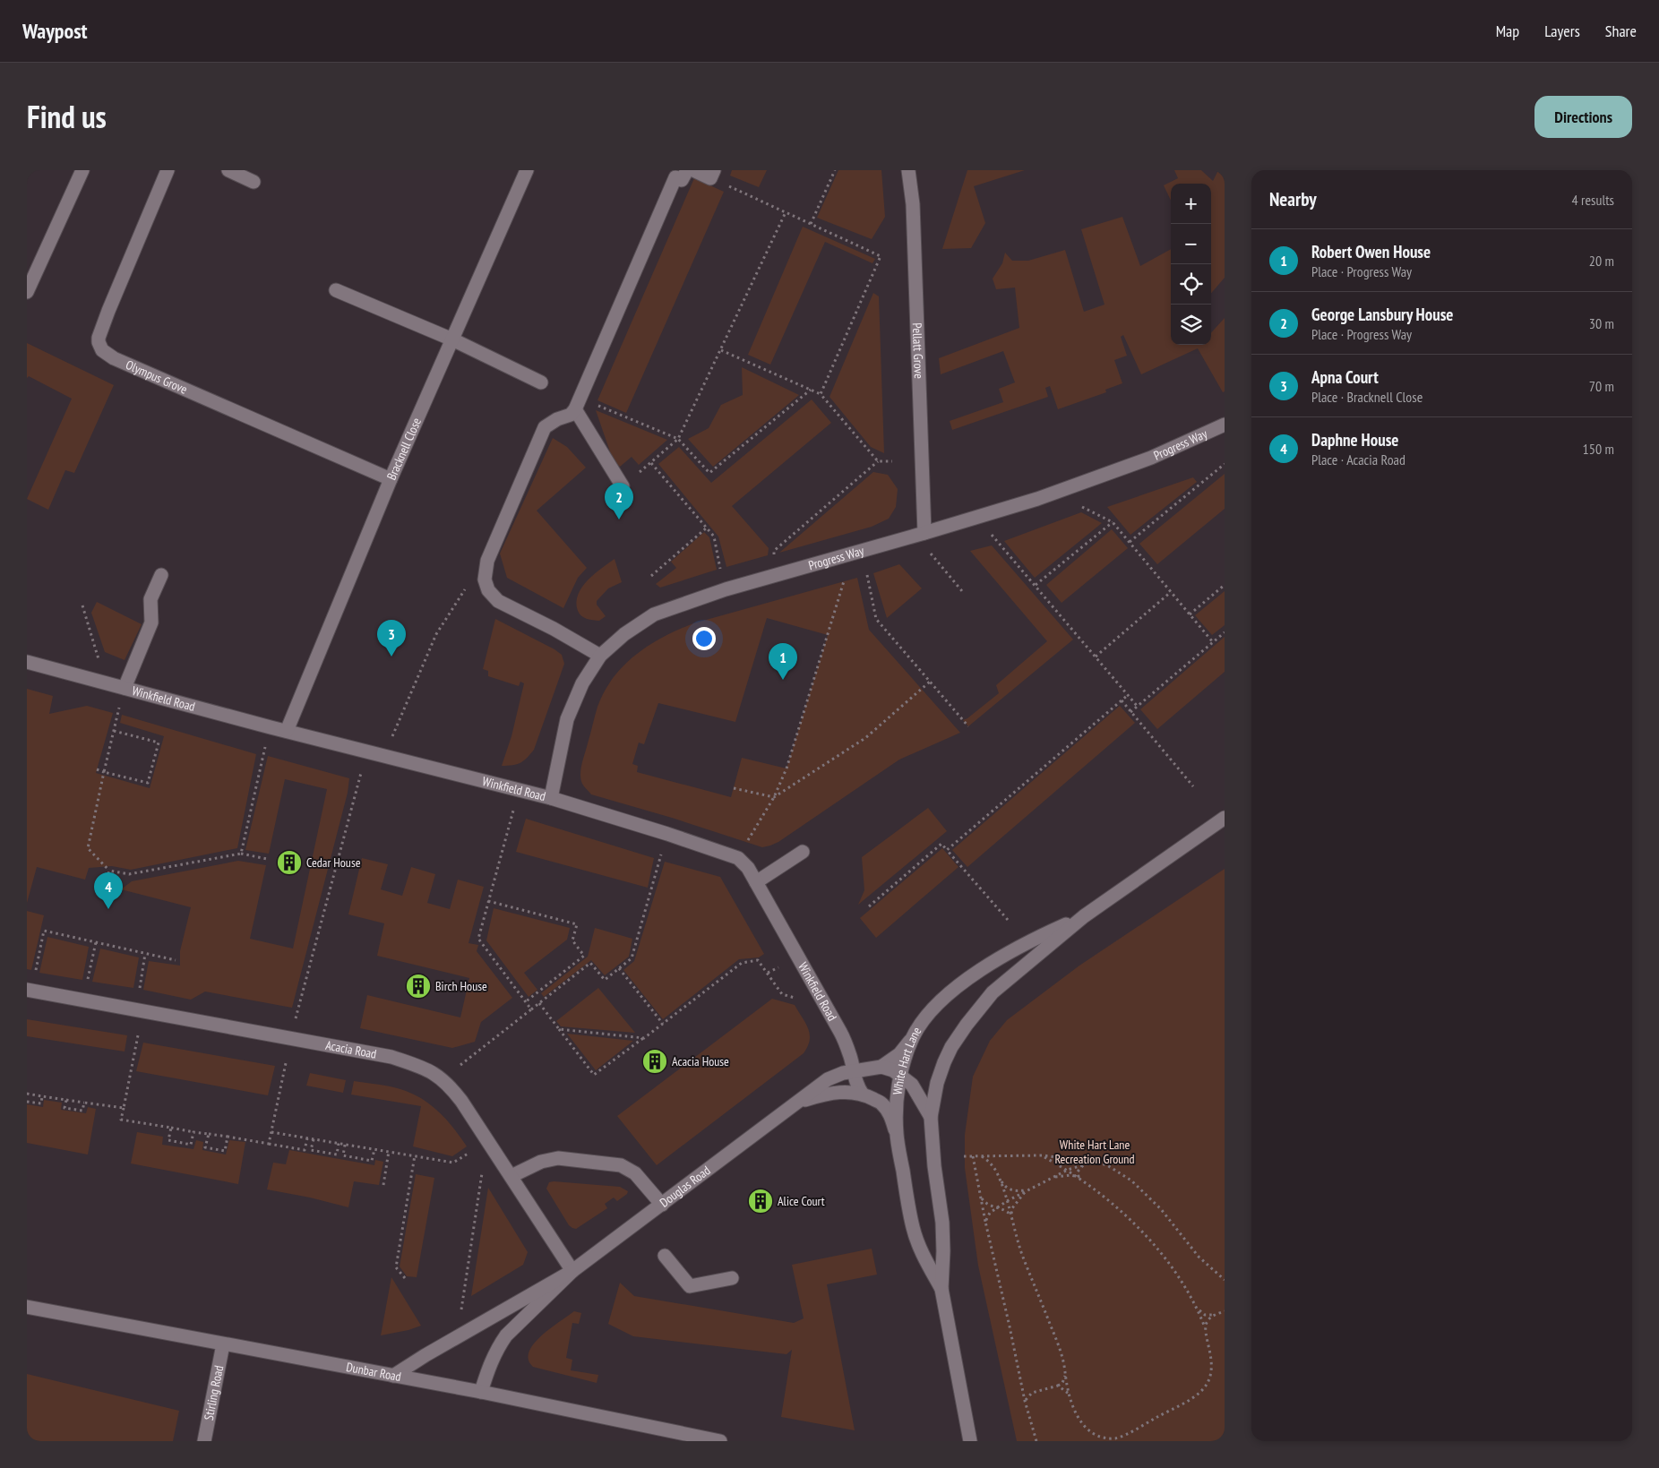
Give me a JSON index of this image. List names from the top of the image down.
{
  "streets": {
    "street": [
      "Pellatt Grove",
      "Olympus Grove",
      "Progress Way",
      "Bracknell Close",
      "Winkfield Road",
      "Acacia Road",
      "White Hart Lane",
      "Douglas Road",
      "Dunbar Road",
      "Stirling Road"
    ]
  },
  "crossings": [
    ["Pellatt Grove", "Progress Way"],
    ["Olympus Grove", "Bracknell Close"],
    ["Progress Way", "Winkfield Road"],
    ["Bracknell Close", "Winkfield Road"],
    ["Winkfield Road", "Douglas Road"],
    ["Acacia Road", "Douglas Road"],
    ["White Hart Lane", "Douglas Road"],
    ["Douglas Road", "Dunbar Road"],
    ["Dunbar Road", "Stirling Road"]
  ],
  "parks": ["White Hart Lane Recreation Ground"],
  "places": {
    "building": [
      "Cedar House",
      "Birch House",
      "Acacia House",
      "Alice Court"
    ]
  },
  "page": {
    "header": "Waypost",
    "nav": ["Map", "Layers", "Share"],
    "title": "Find us",
    "buttons": "Directions",
    "heading": ["Nearby", "4 results"],
    "map_buttons": ["+", "−"],
    "list": [
      {
        "mark": "1",
        "name": "Robert Owen House",
        "note": "Place · Progress Way",
        "value": "20 m"
      },
      {
        "mark": "2",
        "name": "George Lansbury House",
        "note": "Place · Progress Way",
        "value": "30 m"
      },
      {
        "mark": "3",
        "name": "Apna Court",
        "note": "Place · Bracknell Close",
        "value": "70 m"
      },
      {
        "mark": "4",
        "name": "Daphne House",
        "note": "Place · Acacia Road",
        "value": "150 m"
      }
    ],
    "pins": [
      "2",
      "3",
      "1",
      "4"
    ]
  }
}
